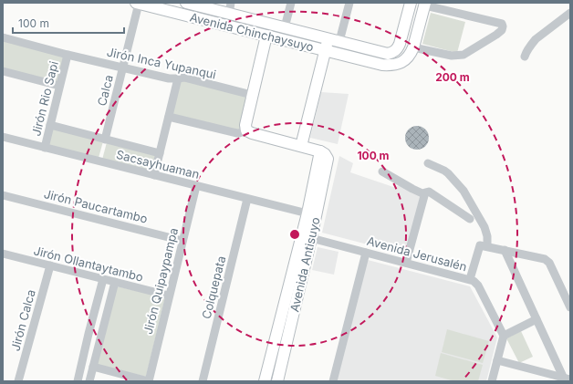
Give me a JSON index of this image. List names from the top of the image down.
{
  "streets": {
    "street": [
      "Avenida Chinchaysuyo",
      "Jirón Inca Yupanqui",
      "Calca",
      "Jirón Rio Sapi",
      "Sacsayhuaman",
      "Jirón Paucartambo",
      "Avenida Jerusalén",
      "Jirón Ollantaytambo",
      "Avenida Antisuyo",
      "Jirón Quipaypampa",
      "Colquepata",
      "Jirón Calca"
    ]
  },
  "crossings": [
    ["Avenida Chinchaysuyo", "Calca"],
    ["Jirón Inca Yupanqui", "Calca"],
    ["Jirón Inca Yupanqui", "Jirón Rio Sapi"],
    ["Jirón Rio Sapi", "Sacsayhuaman"],
    ["Sacsayhuaman", "Avenida Antisuyo"],
    ["Sacsayhuaman", "Jirón Quipaypampa"],
    ["Sacsayhuaman", "Colquepata"],
    ["Jirón Paucartambo", "Jirón Quipaypampa"],
    ["Avenida Jerusalén", "Avenida Antisuyo"],
    ["Jirón Ollantaytambo", "Jirón Quipaypampa"],
    ["Jirón Ollantaytambo", "Jirón Calca"]
  ],
  "scale_bar": "100 m",
  "rings": ["200 m", "100 m"]
}
